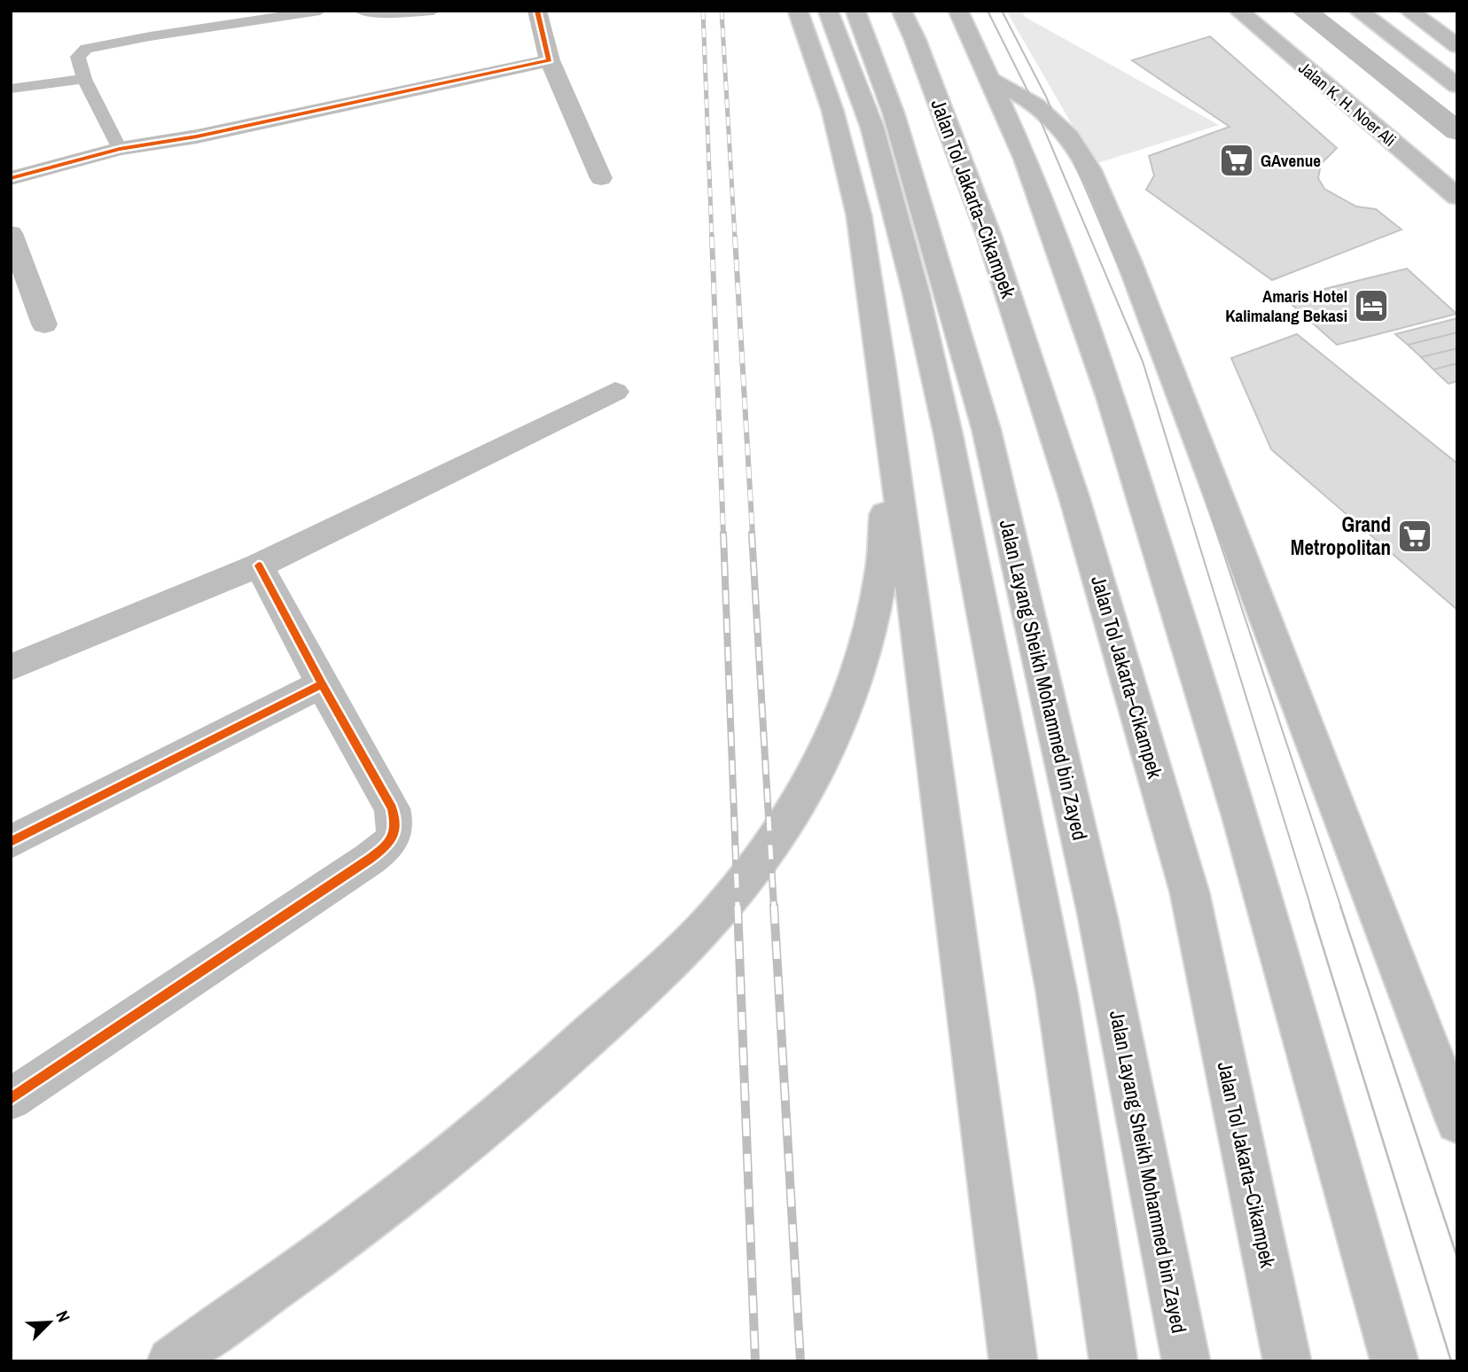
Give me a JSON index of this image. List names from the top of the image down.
{
  "streets": {
    "main road": ["Jalan K. H. Noer Ali", "Jalan Tol Jakarta–Cikampek", "Jalan Layang Sheikh Mohammed bin Zayed"]
  },
  "places": {
    "supermarket": ["GAvenue", "Grand Metropolitan"],
    "hotel": ["Amaris Hotel Kalimalang Bekasi"]
  },
  "north": "top right"
}
